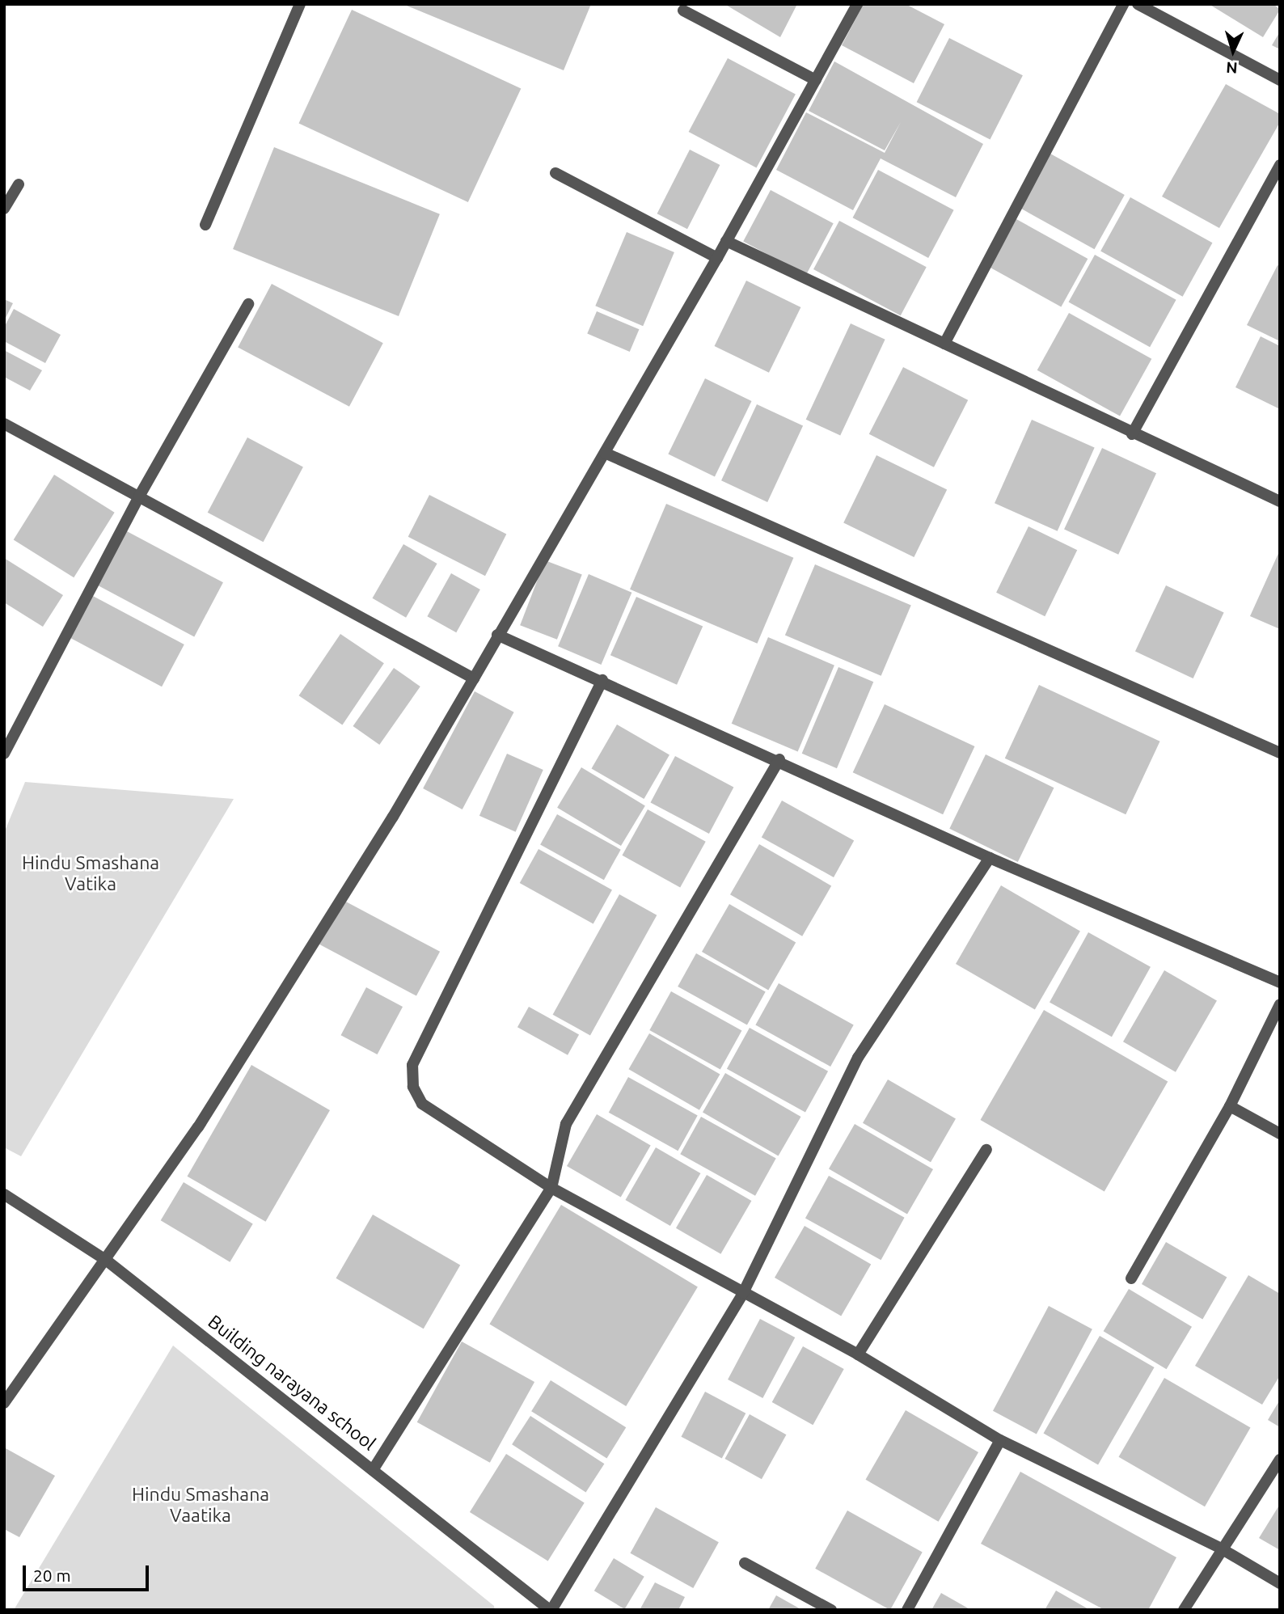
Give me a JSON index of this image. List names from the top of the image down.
{
  "streets": {
    "street": ["Building narayana school"]
  },
  "parks": ["Hindu Smashana Vatika", "Hindu Smashana Vaatika"],
  "scale_bar": "20 m",
  "north": "bottom"
}
